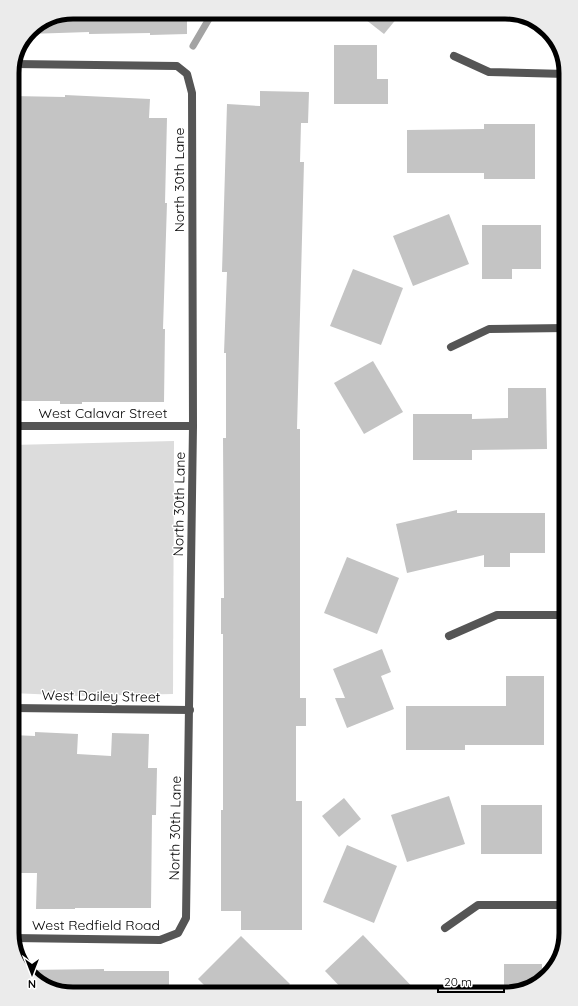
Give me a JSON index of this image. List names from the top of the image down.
{
  "streets": {
    "street": [
      "North 30th Lane",
      "West Calavar Street",
      "West Dailey Street",
      "West Redfield Road"
    ]
  },
  "crossings": [
    ["North 30th Lane", "West Calavar Street"],
    ["North 30th Lane", "West Dailey Street"],
    ["North 30th Lane", "West Redfield Road"]
  ],
  "scale_bar": "20 m",
  "north": "bottom"
}
